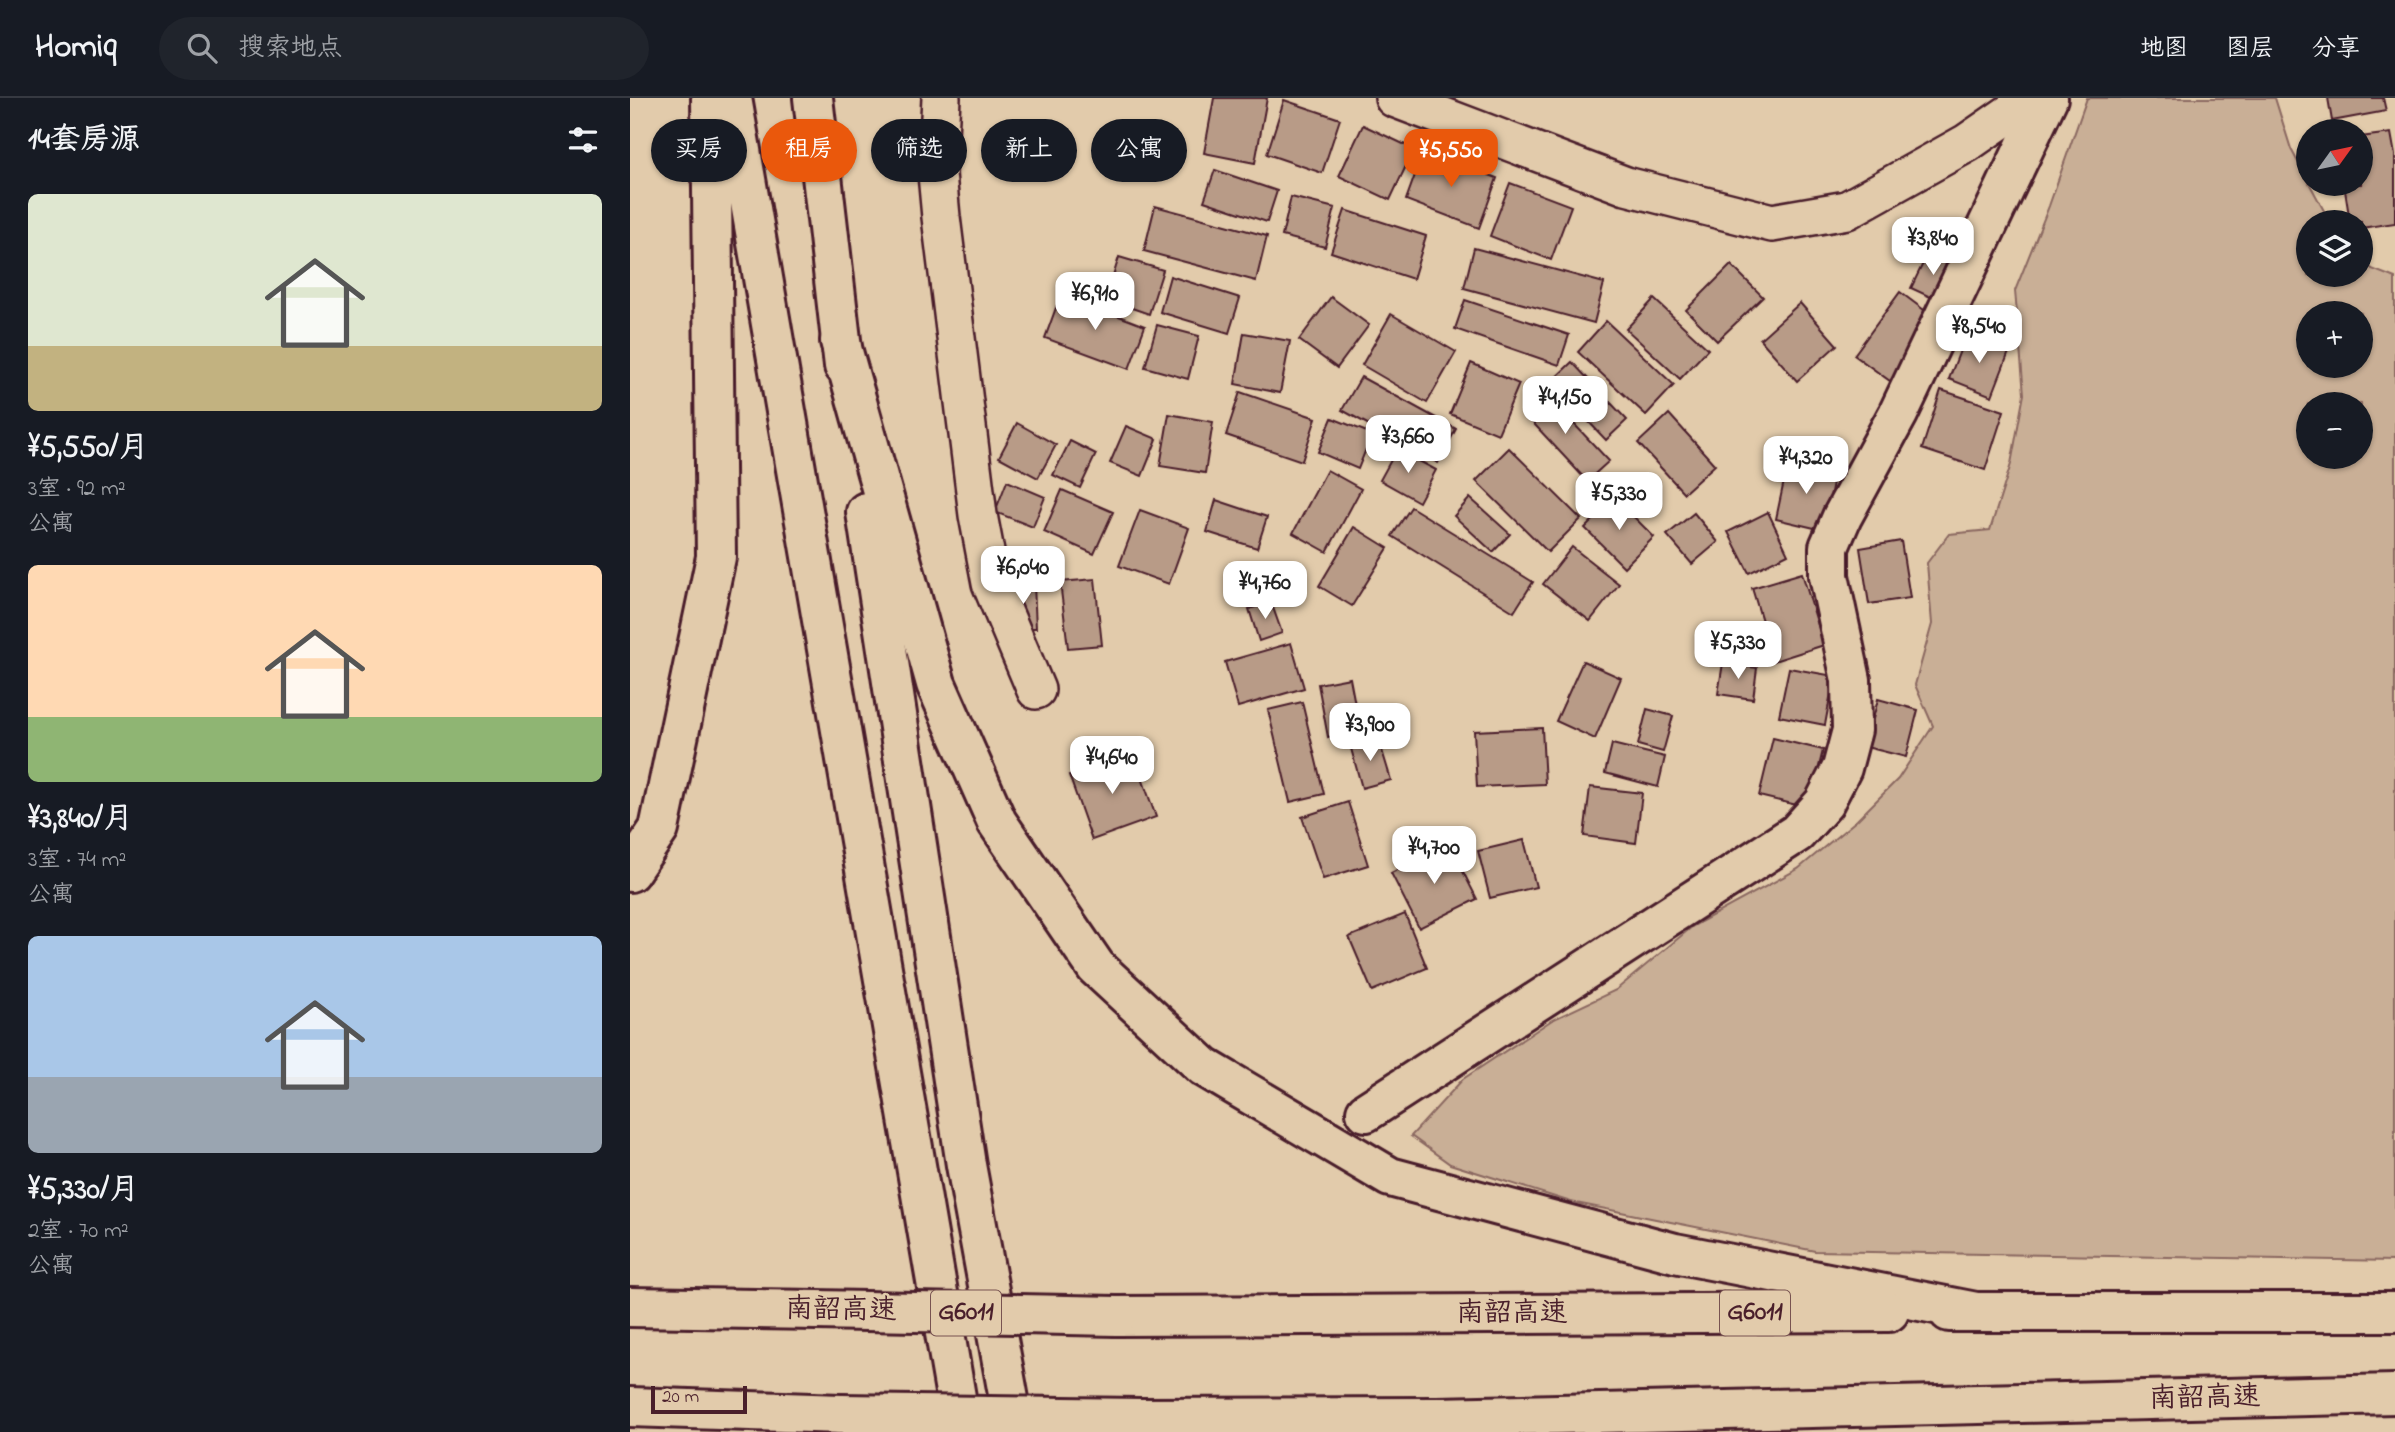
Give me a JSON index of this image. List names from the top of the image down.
{
  "streets": {
    "main road": ["南韶高速", "G6011"]
  },
  "scale_bar": "20 m",
  "north": "top right",
  "page": {
    "header": "Homiq",
    "search": "搜索地点",
    "nav": ["地图", "图层", "分享"],
    "heading": "14套房源",
    "map_buttons": ["+", "−"],
    "chip": [
      "买房",
      "租房",
      "筛选",
      "新上",
      "公寓"
    ],
    "price": [
      "¥5,550",
      "¥3,840",
      "¥6,910",
      "¥8,540",
      "¥4,150",
      "¥3,660",
      "¥4,320",
      "¥5,330",
      "¥6,040",
      "¥4,760",
      "¥5,330",
      "¥3,900",
      "¥4,640",
      "¥4,700"
    ],
    "list": [
      {
        "name": "¥5,550/月",
        "note": "3室 · 92 m² · 公寓"
      },
      {
        "name": "¥3,840/月",
        "note": "3室 · 74 m² · 公寓"
      },
      {
        "name": "¥5,330/月",
        "note": "2室 · 70 m² · 公寓"
      }
    ],
    "scale": "20 m"
  }
}
